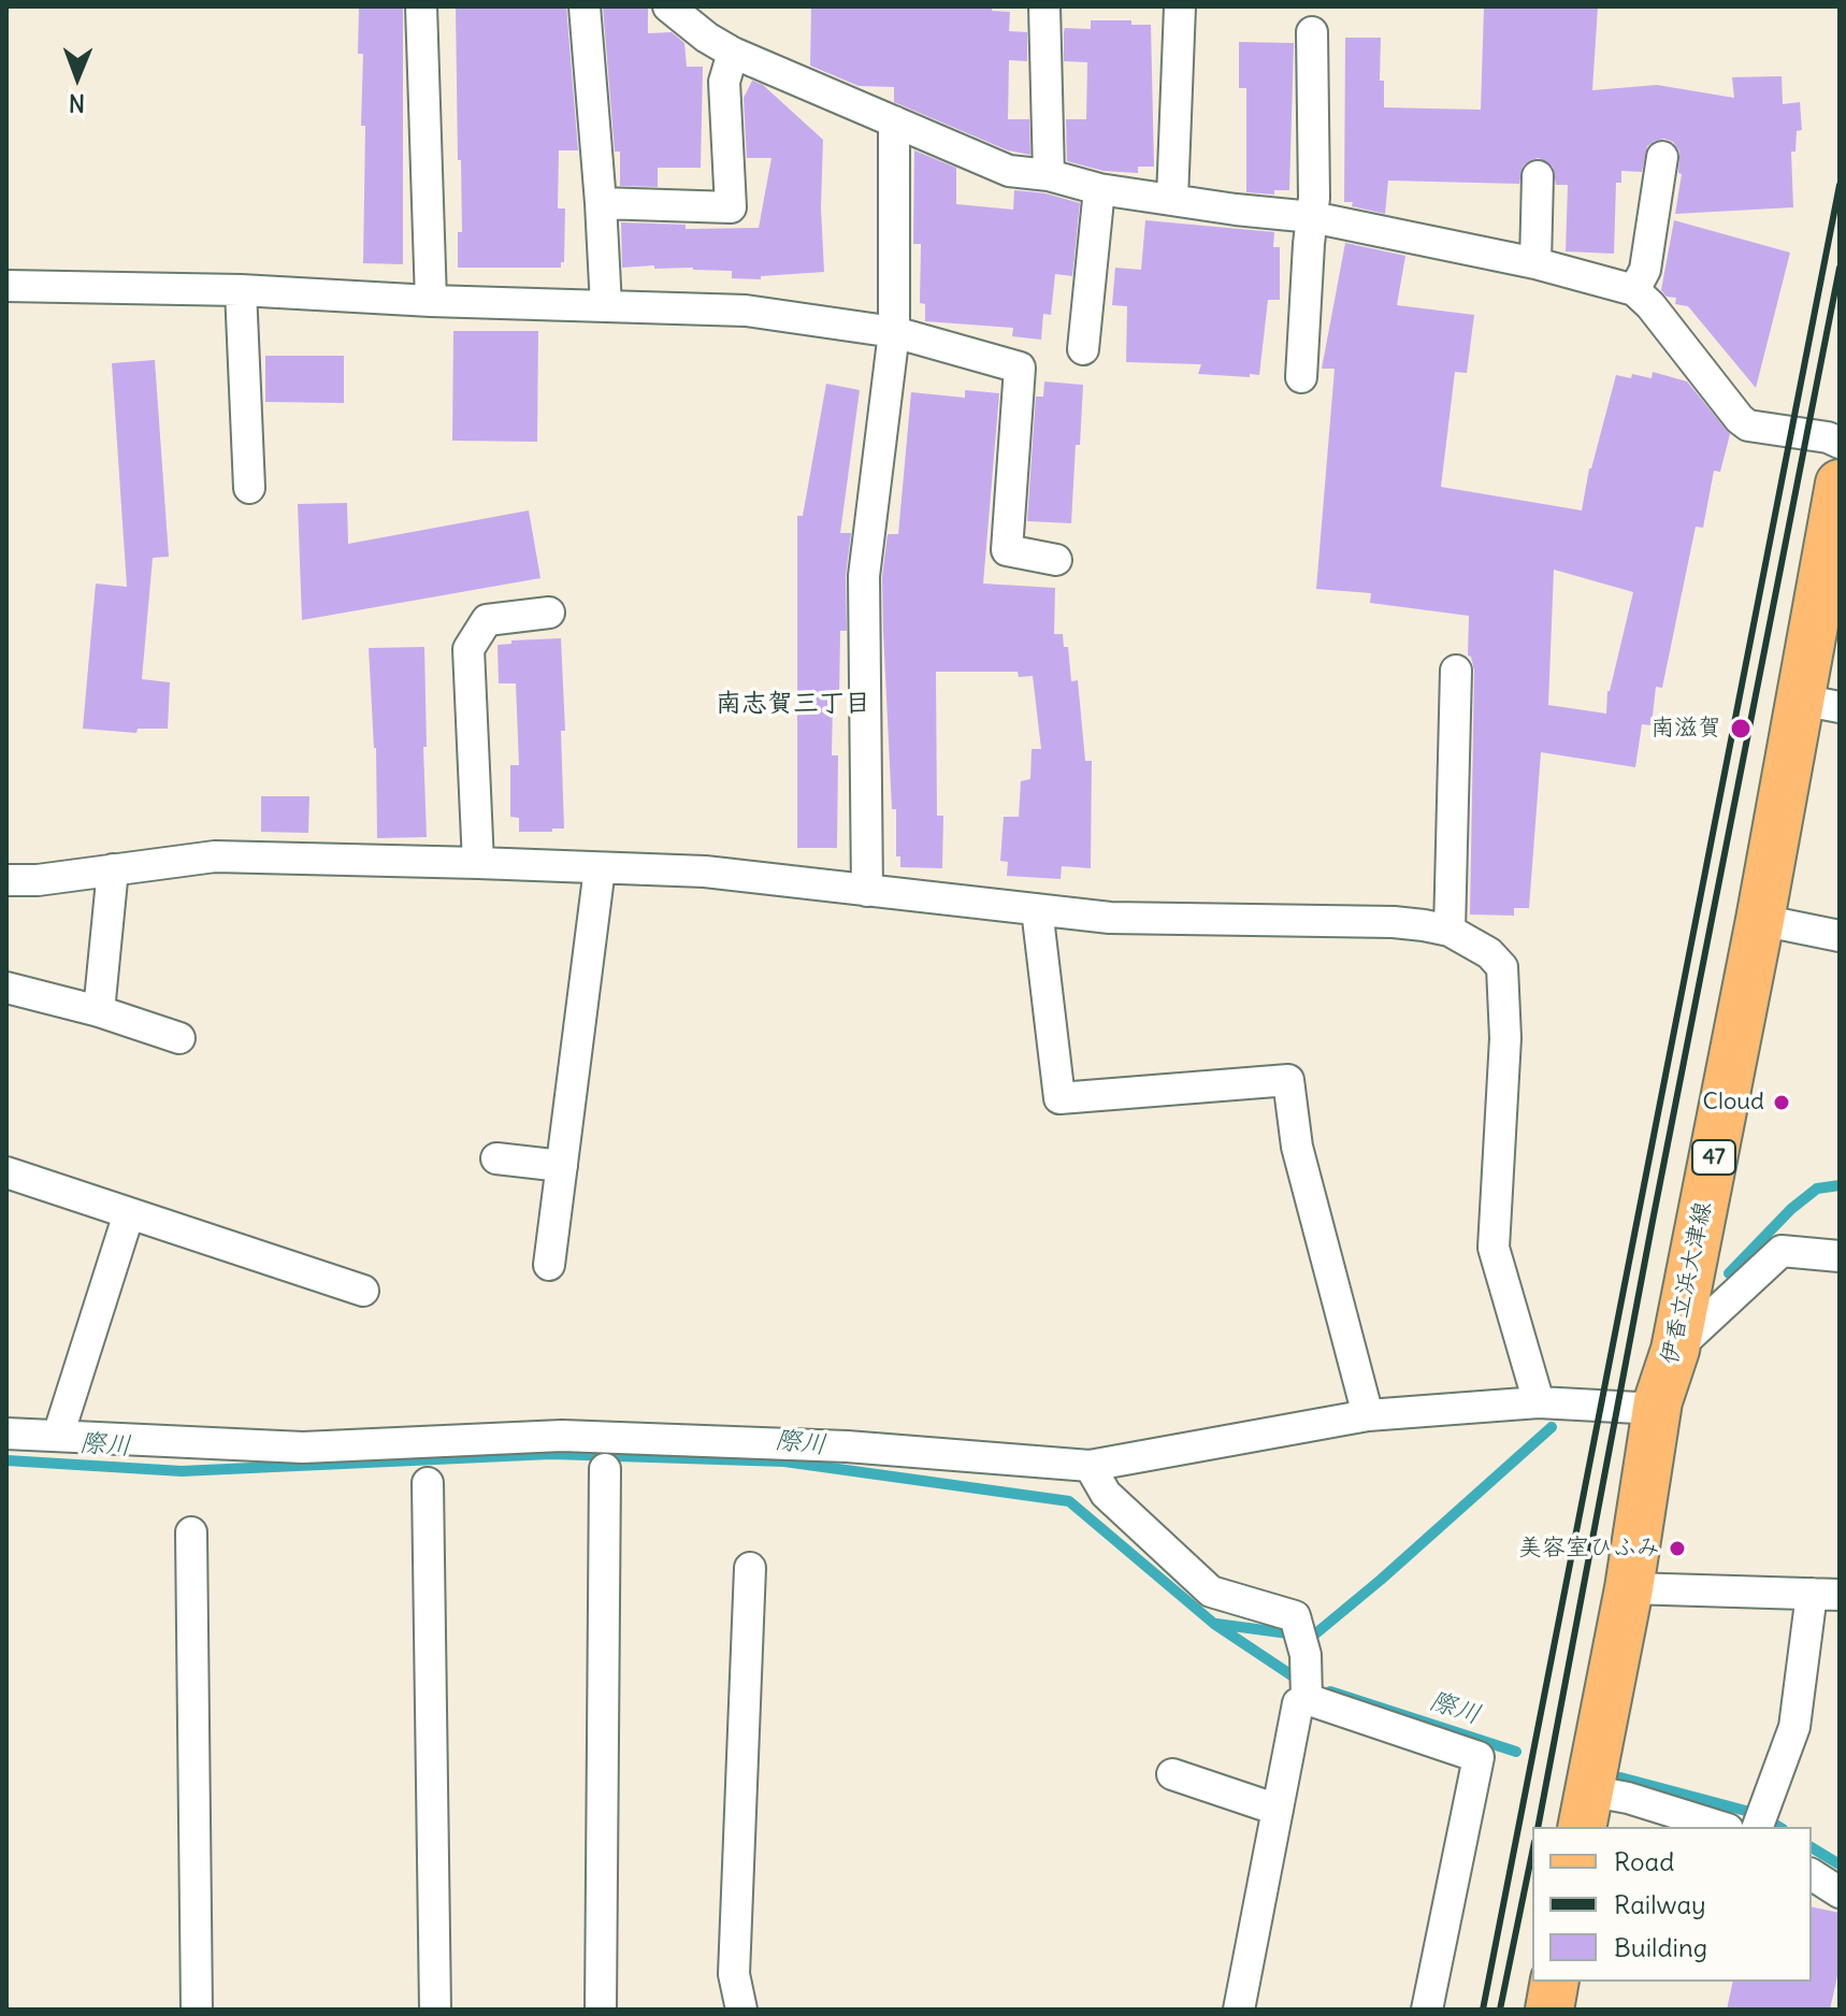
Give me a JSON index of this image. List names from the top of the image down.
{
  "streets": {
    "main road": ["47", "伊香立浜大津線"]
  },
  "districts": ["南志賀三丁目"],
  "water": ["際川"],
  "places": ["南滋賀", "Cloud", "美容室ひふみ"],
  "legend": ["Road", "Railway", "Building"],
  "north": "bottom"
}
